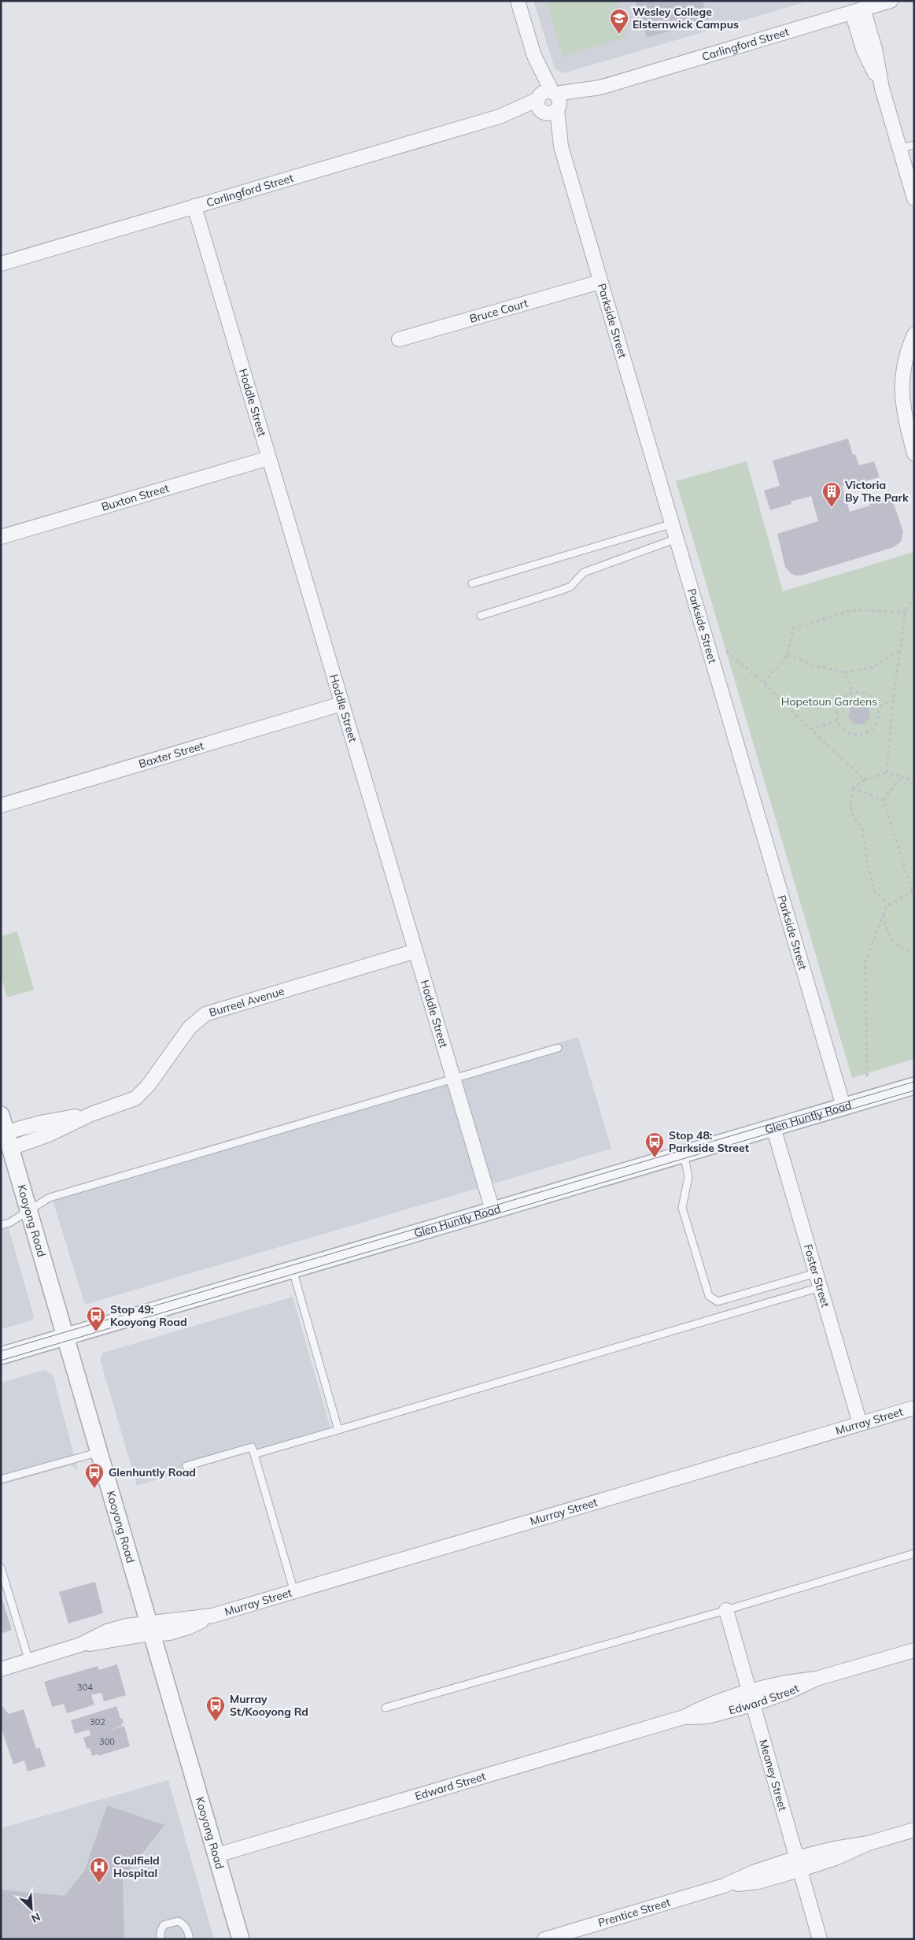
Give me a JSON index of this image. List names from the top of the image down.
{
  "streets": {
    "street": [
      "Carlingford Street",
      "Bruce Court",
      "Parkside Street",
      "Hoddle Street",
      "Buxton Street",
      "Baxter Street",
      "Burreel Avenue",
      "Glen Huntly Road",
      "Kooyong Road",
      "Foster Street",
      "Murray Street",
      "Edward Street",
      "Meaney Street",
      "Prentice Street"
    ]
  },
  "crossings": [
    ["Carlingford Street", "Parkside Street"],
    ["Carlingford Street", "Hoddle Street"],
    ["Bruce Court", "Parkside Street"],
    ["Parkside Street", "Glen Huntly Road"],
    ["Hoddle Street", "Buxton Street"],
    ["Hoddle Street", "Baxter Street"],
    ["Hoddle Street", "Burreel Avenue"],
    ["Hoddle Street", "Glen Huntly Road"],
    ["Burreel Avenue", "Kooyong Road"],
    ["Glen Huntly Road", "Kooyong Road"],
    ["Glen Huntly Road", "Foster Street"],
    ["Kooyong Road", "Murray Street"],
    ["Kooyong Road", "Edward Street"],
    ["Foster Street", "Murray Street"],
    ["Edward Street", "Meaney Street"],
    ["Meaney Street", "Prentice Street"]
  ],
  "parks": ["Hopetoun Gardens"],
  "places": {
    "school or university": ["Wesley College Elsternwick Campus"],
    "building": ["Victoria By The Park"],
    "bus stop": [
      "Stop 48: Parkside Street",
      "Stop 49: Kooyong Road",
      "Glenhuntly Road",
      "Murray St/Kooyong Rd"
    ],
    "hospital": ["Caulfield Hospital"]
  },
  "house_numbers": ["304", "302", "300"],
  "north": "bottom right"
}
